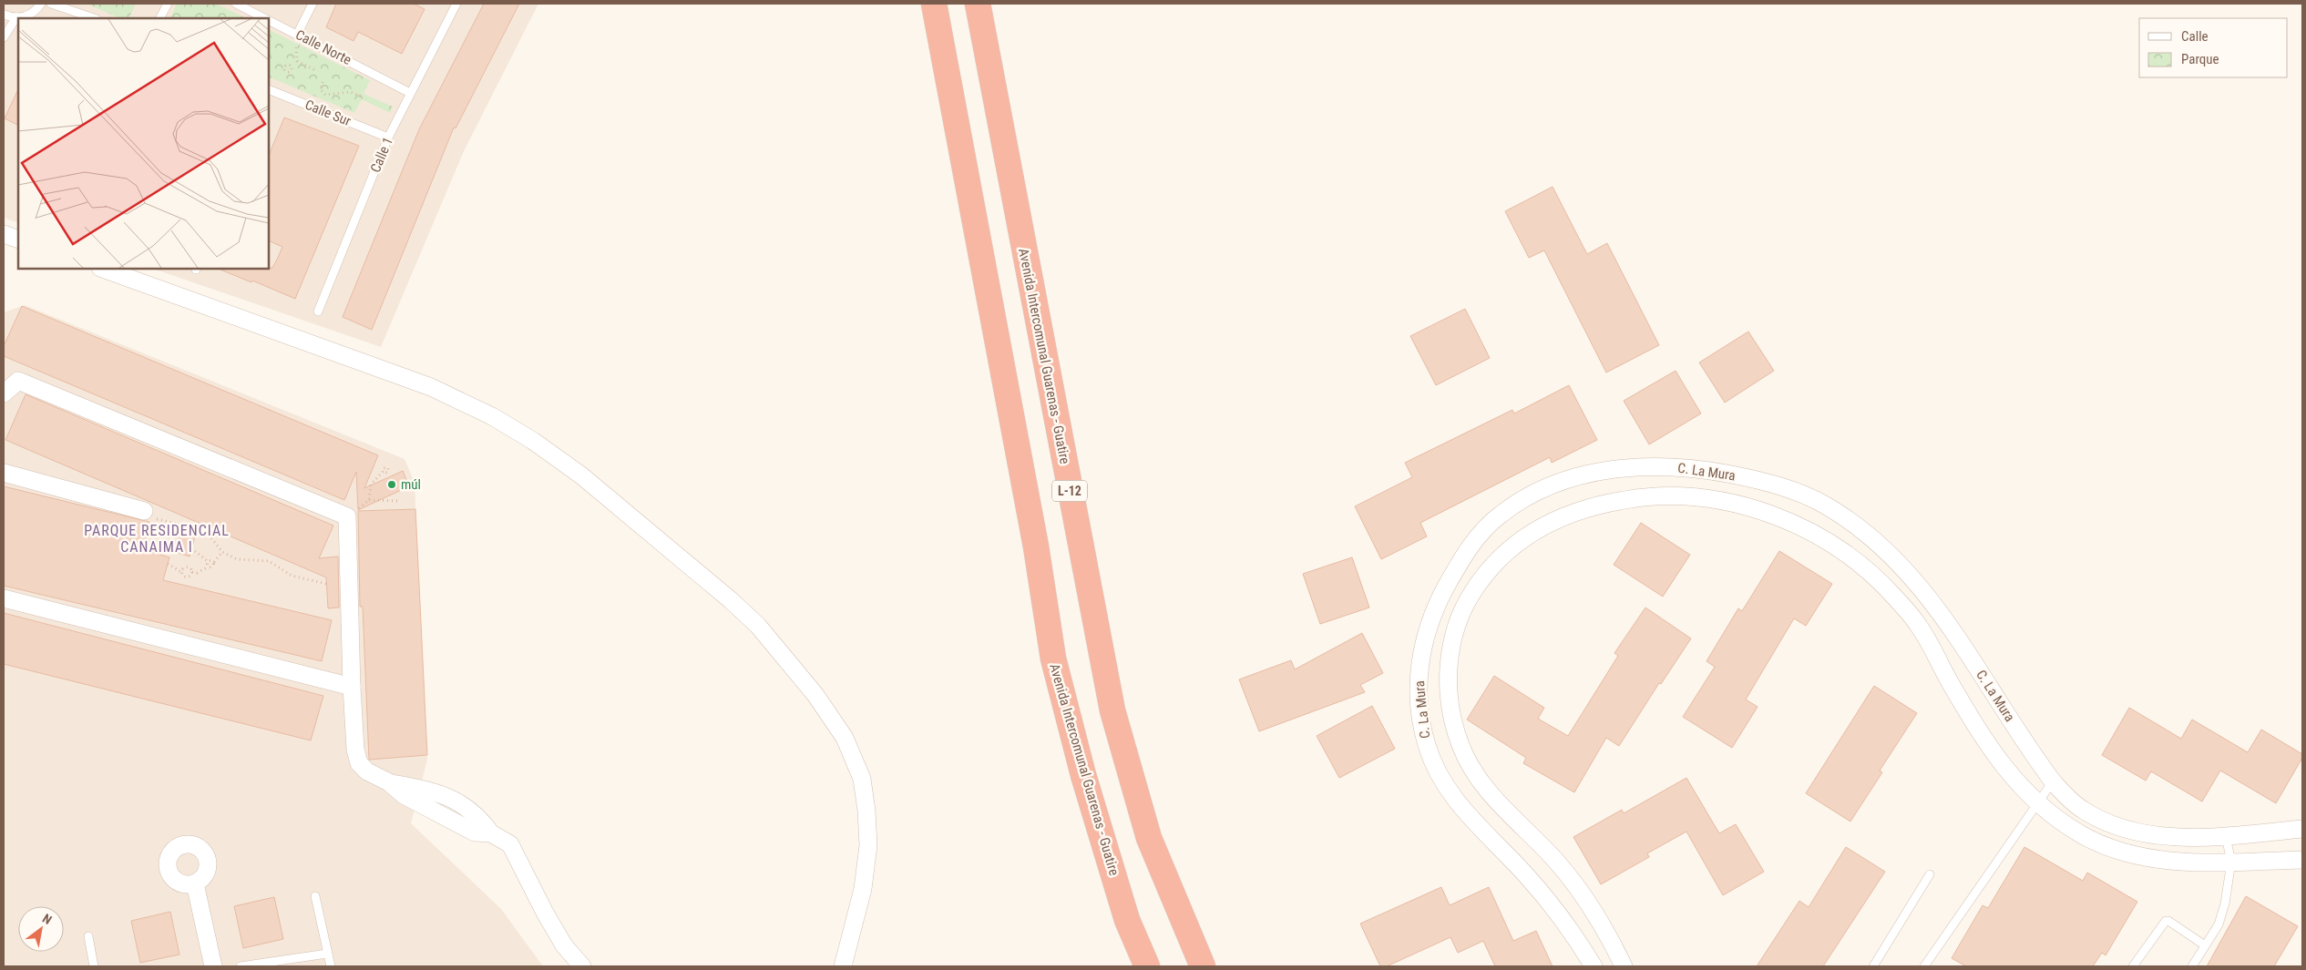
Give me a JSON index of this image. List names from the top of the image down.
{
  "streets": {
    "highway": ["Avenida Intercomunal Guarenas - Guatire", "L-12"],
    "street": ["C. La Mura"],
    "lane": ["Calle Norte", "Calle Sur", "Calle 1"]
  },
  "crossings": [
    ["Calle Norte", "Calle 1"],
    ["Calle Sur", "Calle 1"]
  ],
  "districts": ["PARQUE RESIDENCIAL CANAIMA I"],
  "places": ["múl"],
  "legend": ["Calle", "Parque"],
  "north": "top right"
}
